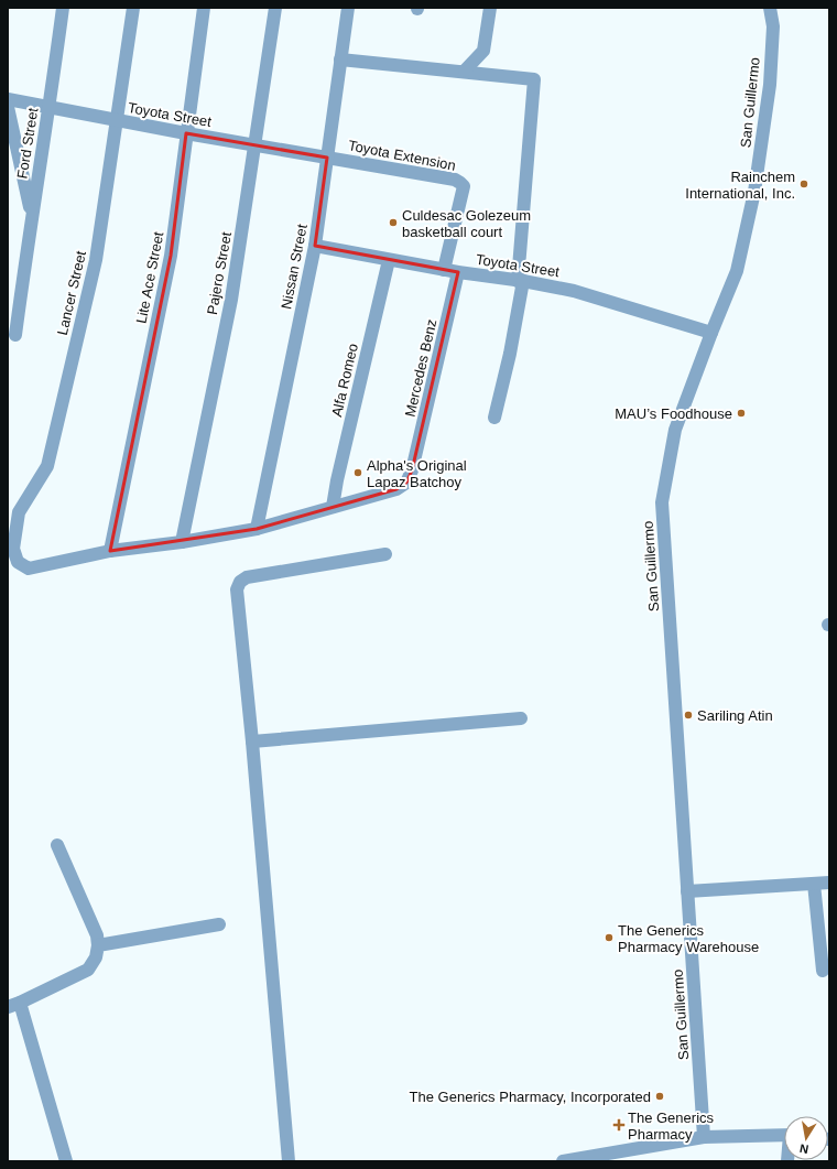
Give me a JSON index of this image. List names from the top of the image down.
{
  "streets": {
    "street": [
      "San Guillermo",
      "Toyota Street",
      "Ford Street",
      "Toyota Extension",
      "Nissan Street",
      "Pajero Street",
      "Lite Ace Street",
      "Lancer Street",
      "Mercedes Benz",
      "Alfa Romeo"
    ]
  },
  "crossings": [
    ["San Guillermo", "Toyota Street"],
    ["Toyota Street", "Ford Street"],
    ["Toyota Street", "Toyota Extension"],
    ["Toyota Street", "Nissan Street"],
    ["Toyota Street", "Pajero Street"],
    ["Toyota Street", "Lite Ace Street"],
    ["Toyota Street", "Lancer Street"],
    ["Toyota Street", "Mercedes Benz"],
    ["Toyota Street", "Alfa Romeo"],
    ["Toyota Extension", "Nissan Street"],
    ["Lite Ace Street", "Lancer Street"],
    ["Mercedes Benz", "Alfa Romeo"]
  ],
  "places": {
    "other": [
      "Rainchem International, Inc.",
      "Culdesac Golezeum basketball court",
      "MAU’s Foodhouse",
      "Alpha's Original Lapaz Batchoy",
      "Sariling Atin",
      "The Generics Pharmacy Warehouse",
      "The Generics Pharmacy, Incorporated"
    ],
    "health": ["The Generics Pharmacy"]
  },
  "north": "bottom"
}
